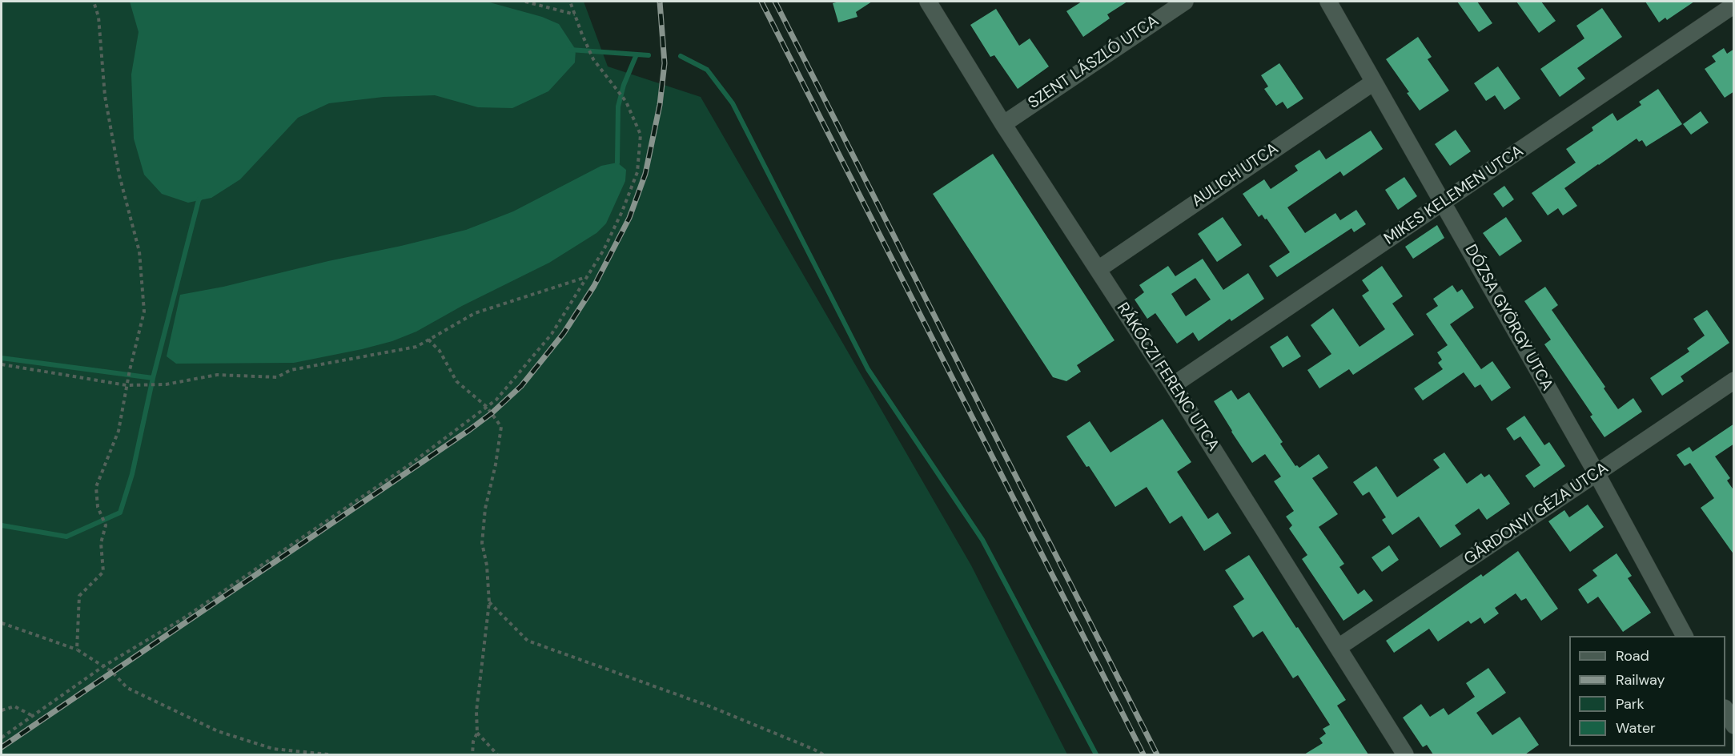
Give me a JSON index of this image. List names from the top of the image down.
{
  "streets": {
    "street": [
      "SZENT LÁSZLÓ UTCA",
      "AULICH UTCA",
      "MIKES KELEMEN UTCA",
      "DÓZSA GYÖRGY UTCA",
      "RÁKÓCZI FERENC UTCA",
      "GÁRDONYI GÉZA UTCA"
    ]
  },
  "crossings": [
    ["SZENT LÁSZLÓ UTCA", "RÁKÓCZI FERENC UTCA"],
    ["AULICH UTCA", "DÓZSA GYÖRGY UTCA"],
    ["AULICH UTCA", "RÁKÓCZI FERENC UTCA"],
    ["MIKES KELEMEN UTCA", "DÓZSA GYÖRGY UTCA"],
    ["MIKES KELEMEN UTCA", "RÁKÓCZI FERENC UTCA"],
    ["DÓZSA GYÖRGY UTCA", "GÁRDONYI GÉZA UTCA"],
    ["RÁKÓCZI FERENC UTCA", "GÁRDONYI GÉZA UTCA"]
  ],
  "legend": [
    "Road",
    "Railway",
    "Park",
    "Water"
  ]
}
